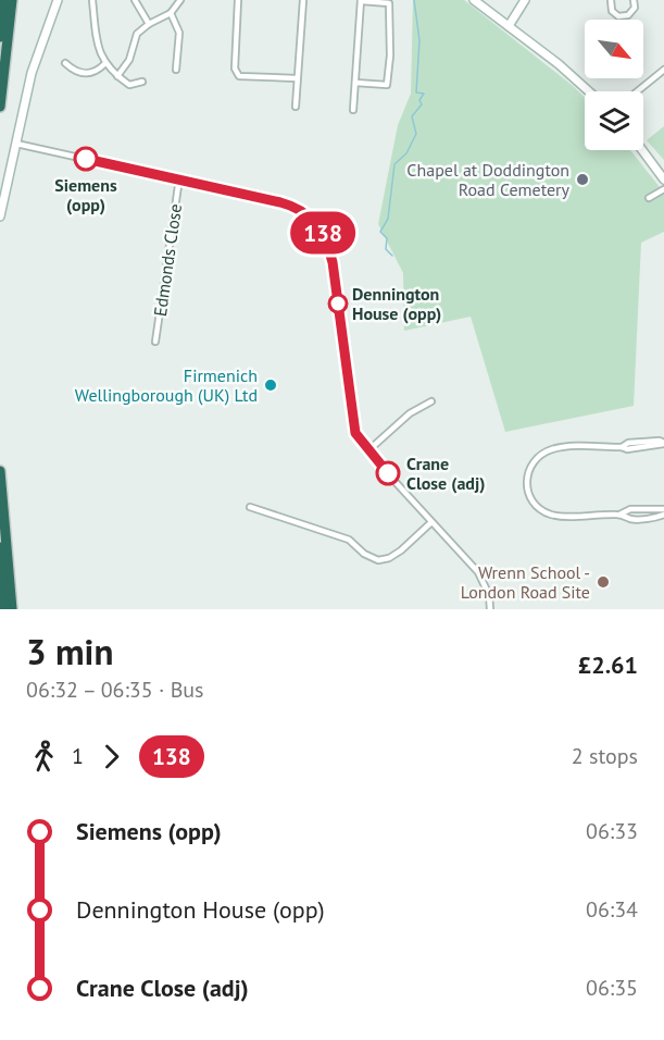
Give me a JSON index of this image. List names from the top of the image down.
{
  "streets": {
    "street": ["Edmonds Close"]
  },
  "places": [
    "Siemens (opp)",
    "Chapel at Doddington Road Cemetery",
    "Dennington House (opp)",
    "Firmenich Wellingborough (UK) Ltd",
    "Crane Close (adj)",
    "Wrenn School - London Road Site"
  ],
  "lines": ["bus line 138"],
  "north": "bottom right",
  "page": {
    "on_map": "138",
    "heading": ["3 min", "06:32 – 06:35 · Bus", "£2.61"],
    "legs": ["1", "138", "2 stops"],
    "list": [
      {
        "name": "Siemens (opp)",
        "value": "06:33"
      },
      {
        "name": "Dennington House (opp)",
        "value": "06:34"
      },
      {
        "name": "Crane Close (adj)",
        "value": "06:35"
      }
    ]
  }
}
